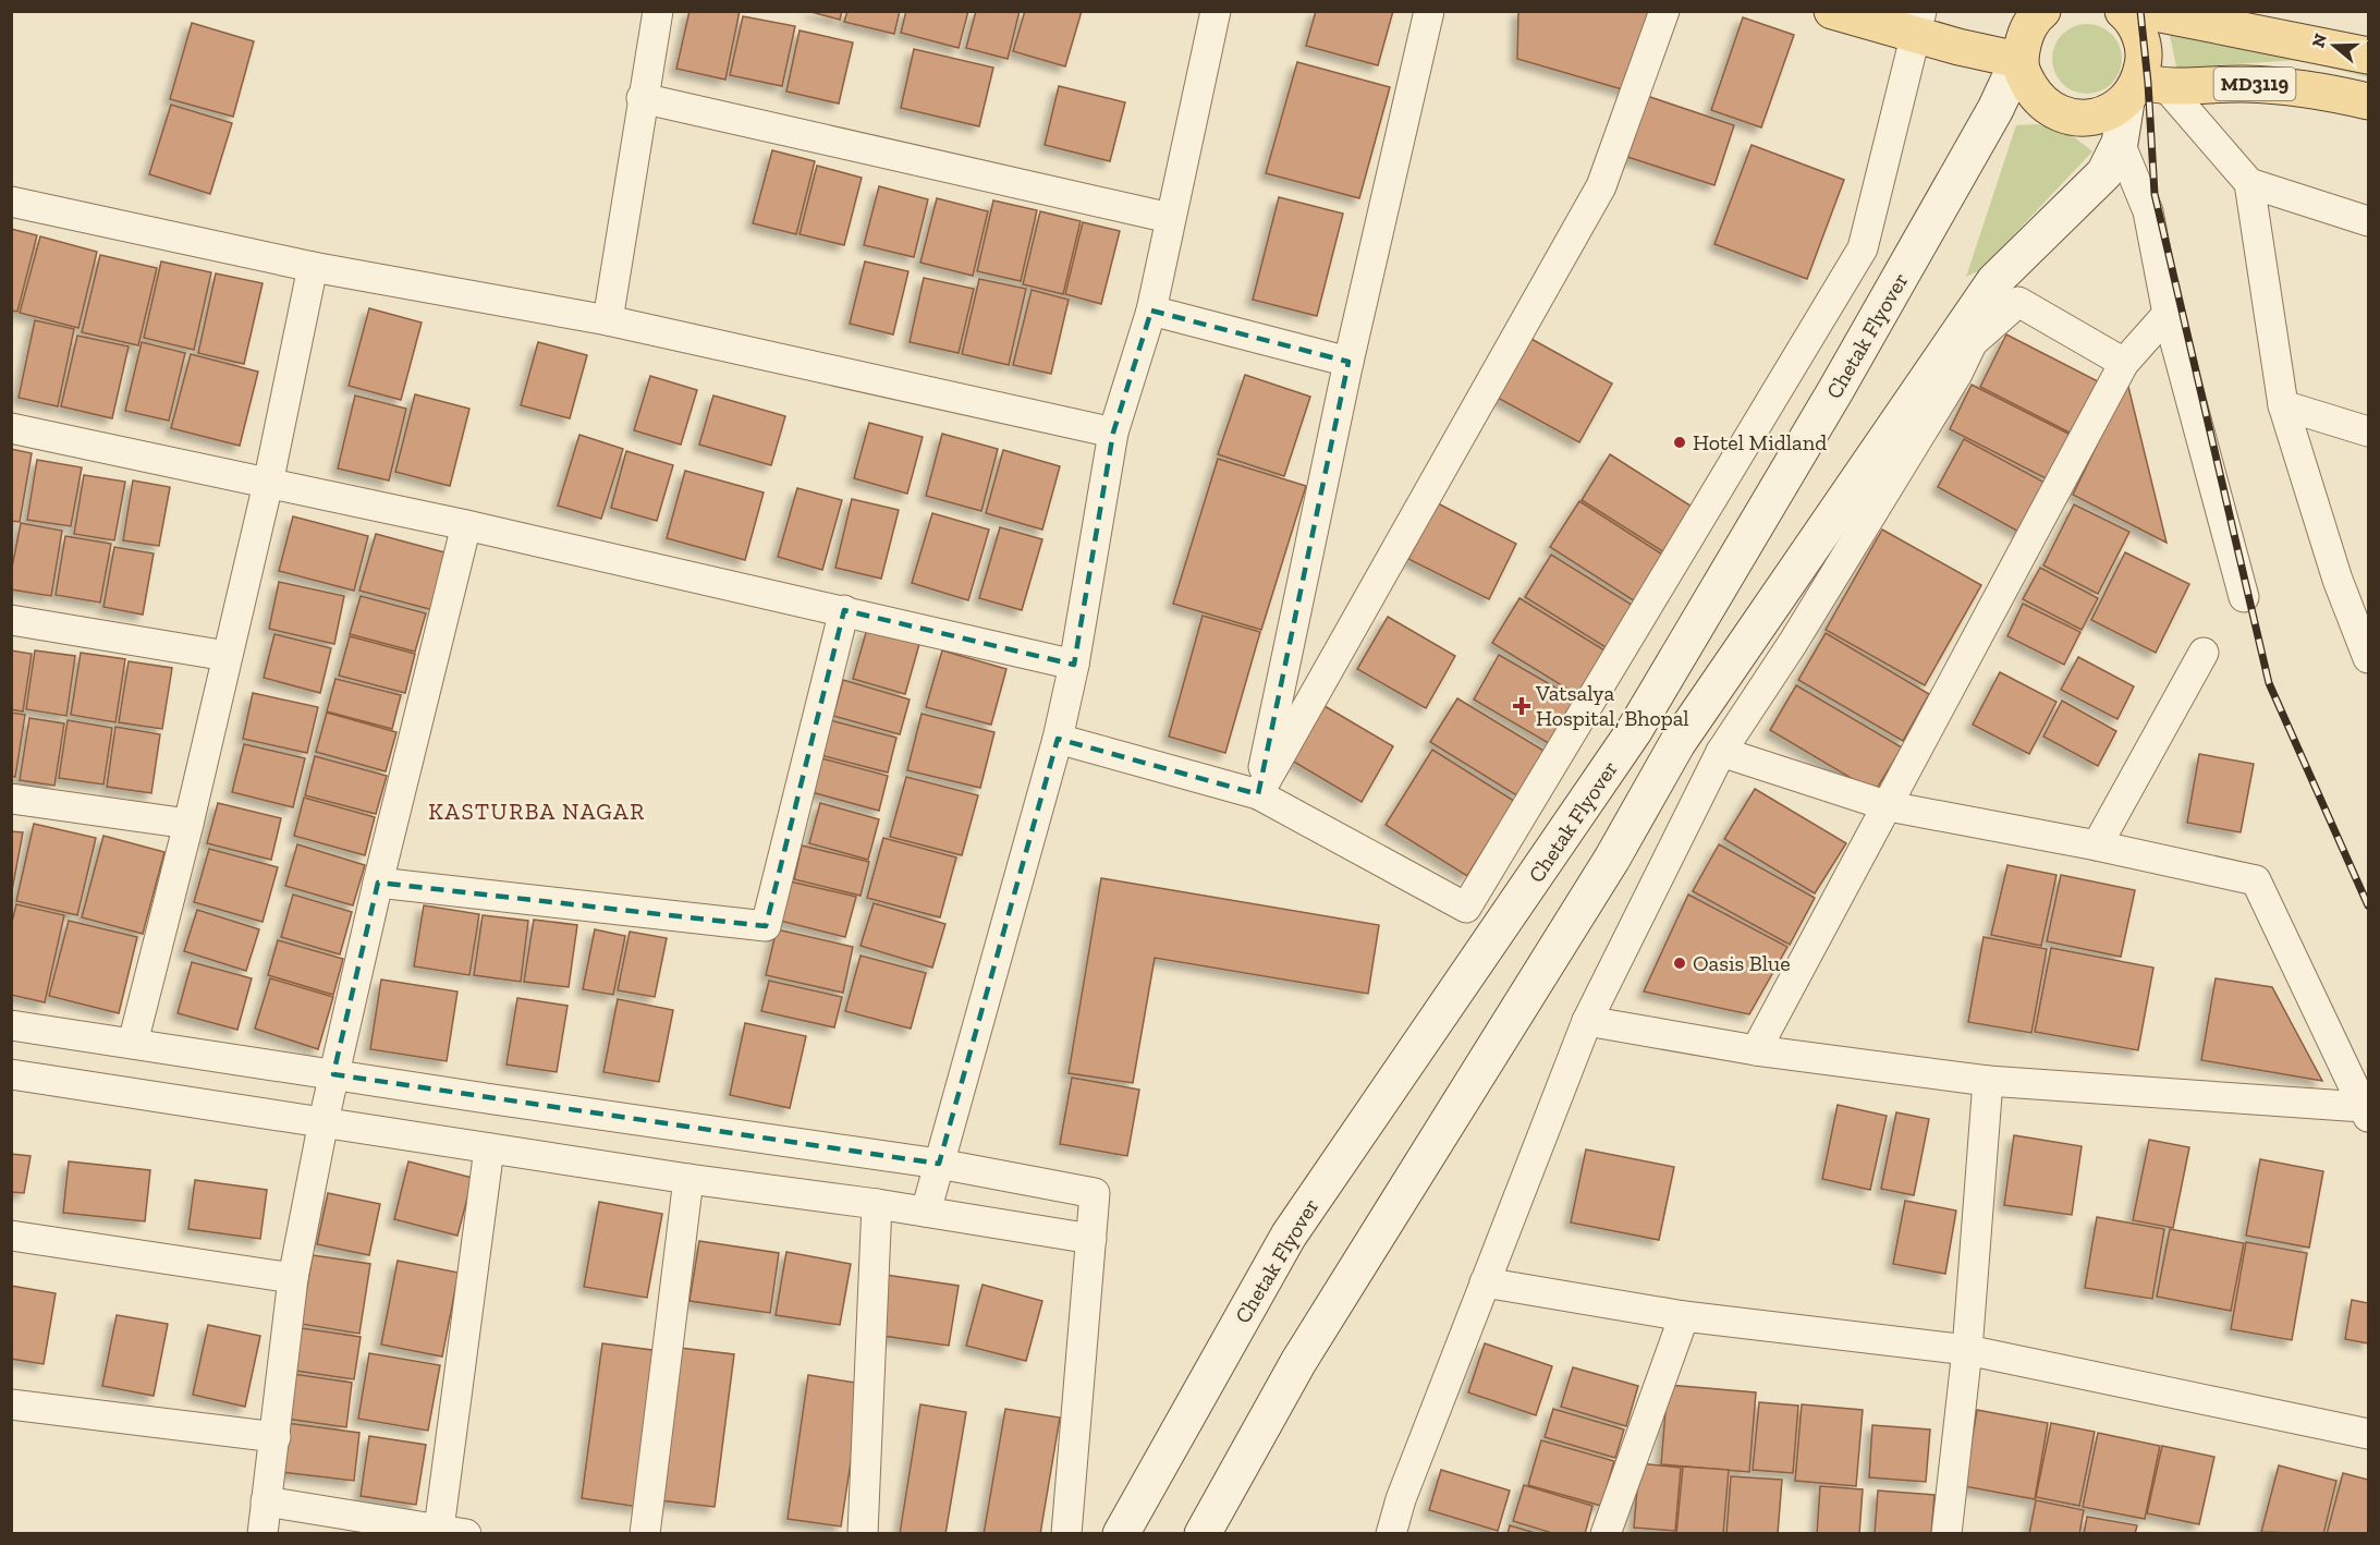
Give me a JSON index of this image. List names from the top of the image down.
{
  "streets": {
    "main road": ["MD3119", "Chetak Flyover"]
  },
  "districts": ["KASTURBA NAGAR"],
  "places": {
    "other": ["Hotel Midland", "Oasis Blue"],
    "health": ["Vatsalya Hospital, Bhopal"]
  },
  "north": "left"
}
